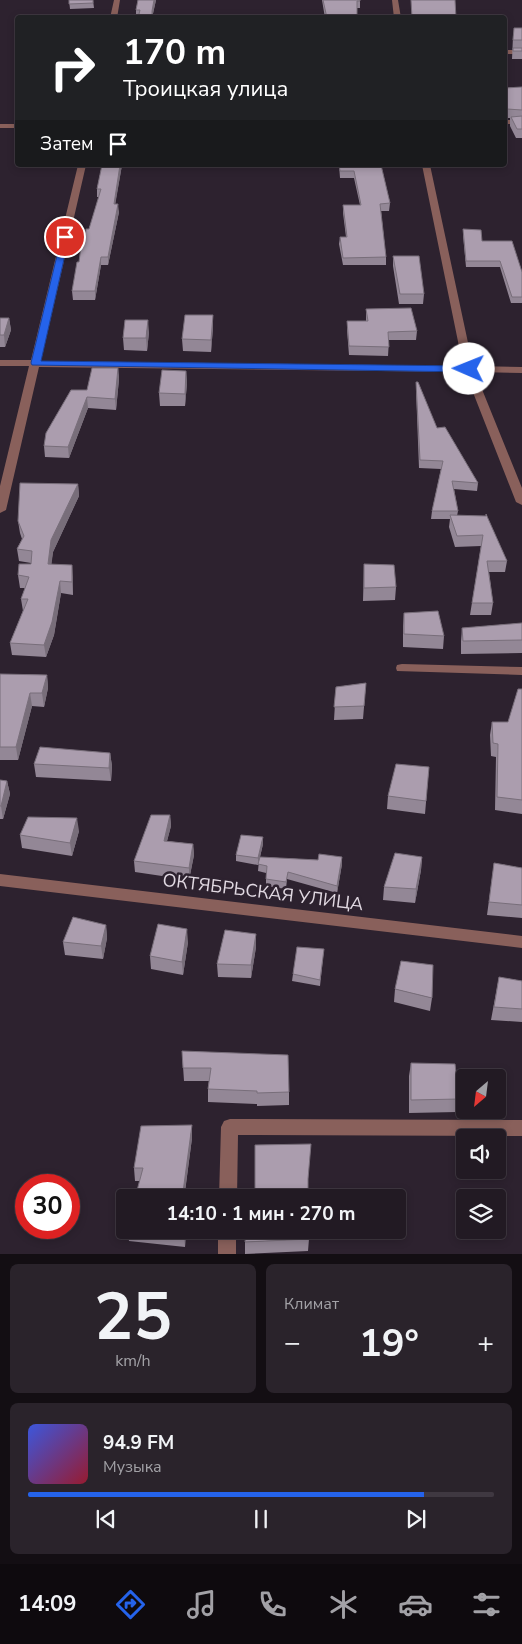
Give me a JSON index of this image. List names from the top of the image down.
{
  "streets": {
    "street": ["ОКТЯБРЬСКАЯ УЛИЦА"]
  },
  "north": "bottom left",
  "page": {
    "turn": ["170 m", "Троицкая улица"],
    "then": "Затем",
    "limit": "30",
    "trip": "14:10 · 1 мин · 270 m",
    "tile": [
      ["25", "km/h"],
      "Климат"
    ],
    "heat": ["−", "19°", "+"],
    "song": ["94.9 FM", "Музыка"],
    "tabs": "14:09"
  }
}
